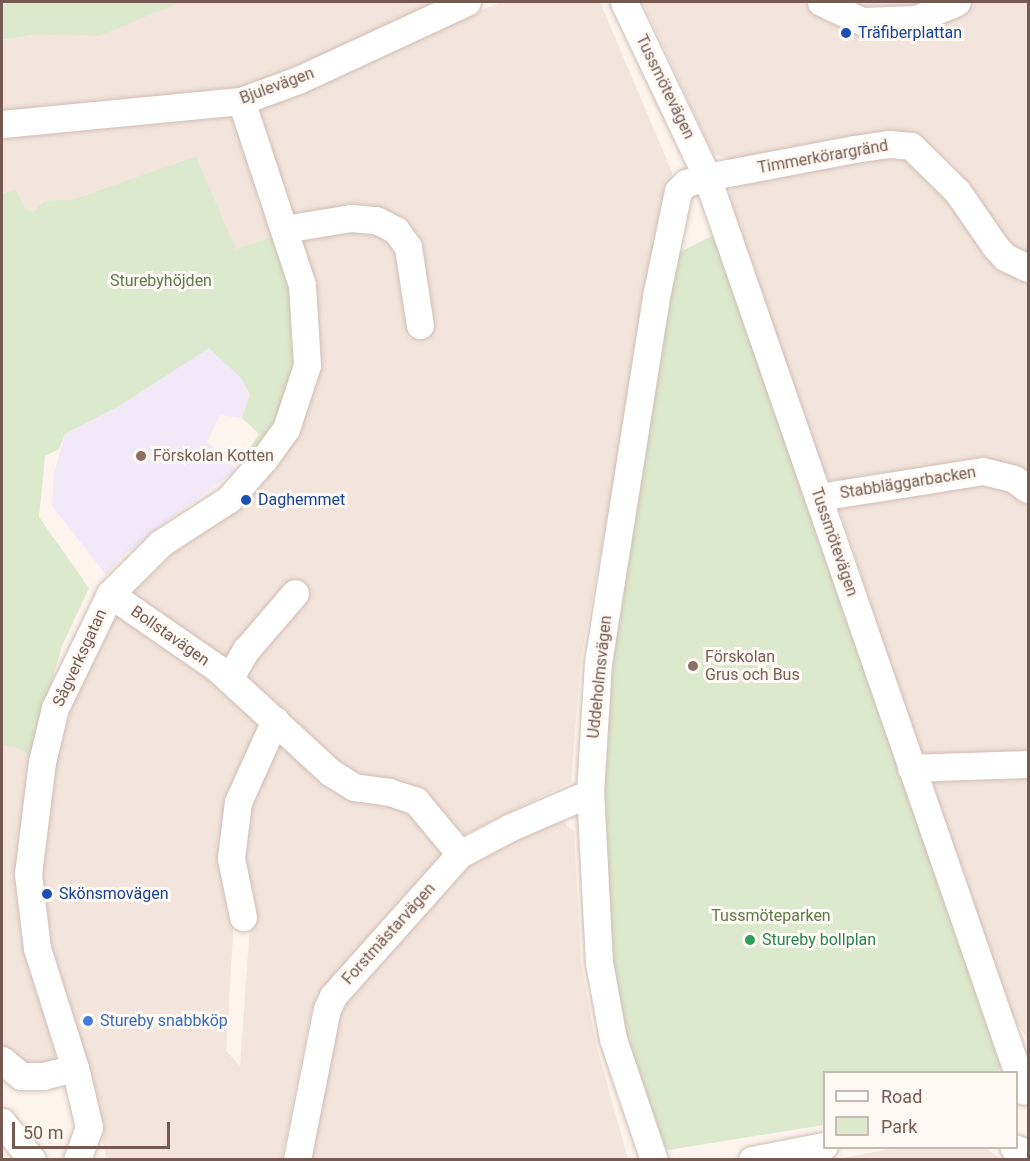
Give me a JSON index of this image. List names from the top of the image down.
{
  "streets": {
    "street": [
      "Bjulevägen",
      "Tussmötevägen",
      "Timmerkörargränd",
      "Stabbläggarbacken",
      "Bollstavägen",
      "Sågverksgatan",
      "Uddeholmsvägen",
      "Forstmästarvägen"
    ]
  },
  "crossings": [
    ["Bjulevägen", "Sågverksgatan"],
    ["Tussmötevägen", "Timmerkörargränd"],
    ["Tussmötevägen", "Stabbläggarbacken"],
    ["Tussmötevägen", "Uddeholmsvägen"],
    ["Timmerkörargränd", "Uddeholmsvägen"],
    ["Bollstavägen", "Sågverksgatan"],
    ["Bollstavägen", "Forstmästarvägen"],
    ["Uddeholmsvägen", "Forstmästarvägen"]
  ],
  "parks": ["Sturebyhöjden", "Tussmöteparken"],
  "places": [
    "Träfiberplattan",
    "Förskolan Kotten",
    "Daghemmet",
    "Förskolan Grus och Bus",
    "Skönsmovägen",
    "Stureby bollplan",
    "Stureby snabbköp"
  ],
  "legend": ["Road", "Park"],
  "scale_bar": "50 m"
}
